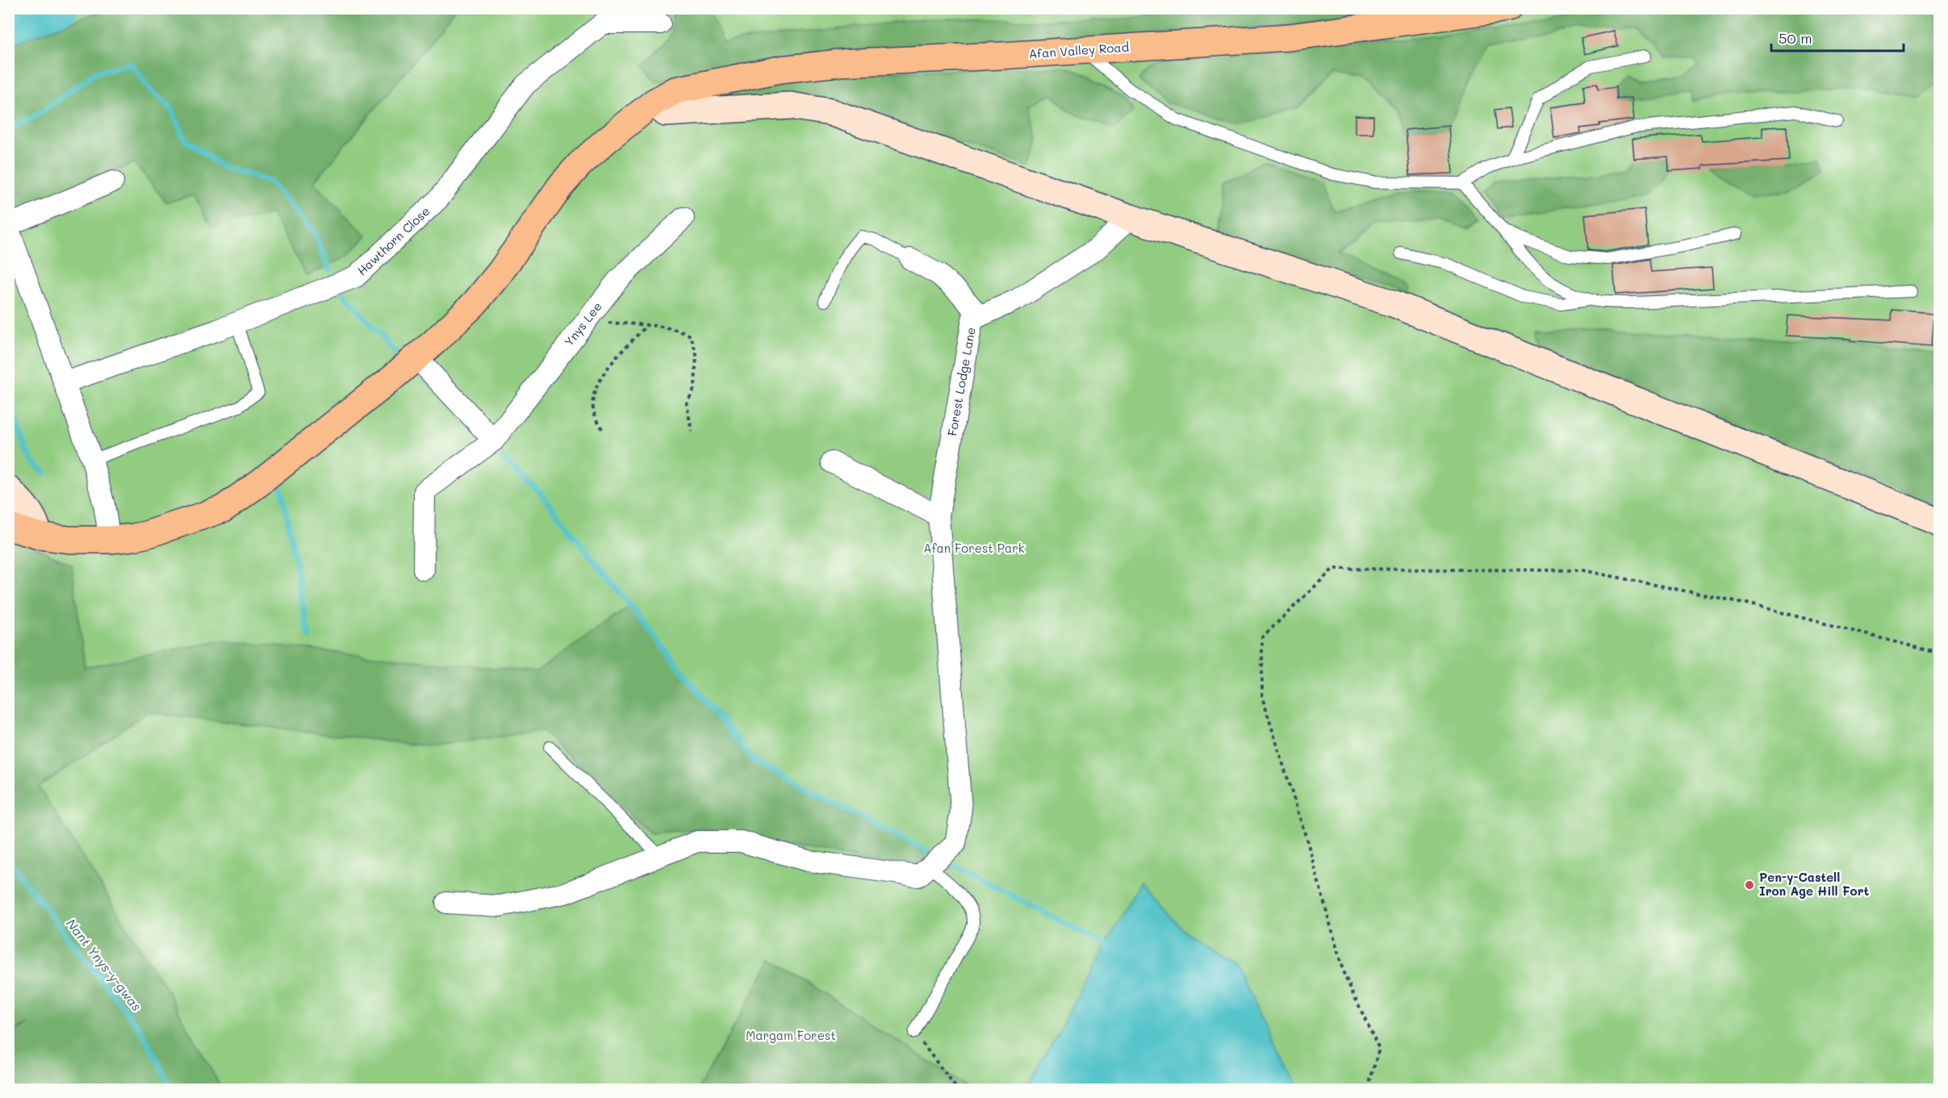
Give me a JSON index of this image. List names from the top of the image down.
{
  "streets": {
    "main road": ["Afan Valley Road"],
    "street": ["Hawthorn Close", "Ynys Lee", "Forest Lodge Lane"]
  },
  "water": ["Nant Ynys-y-gwas"],
  "parks": ["Afan Forest Park", "Margam Forest"],
  "places": ["Pen-y-Castell Iron Age Hill Fort"],
  "scale_bar": "50 m"
}
